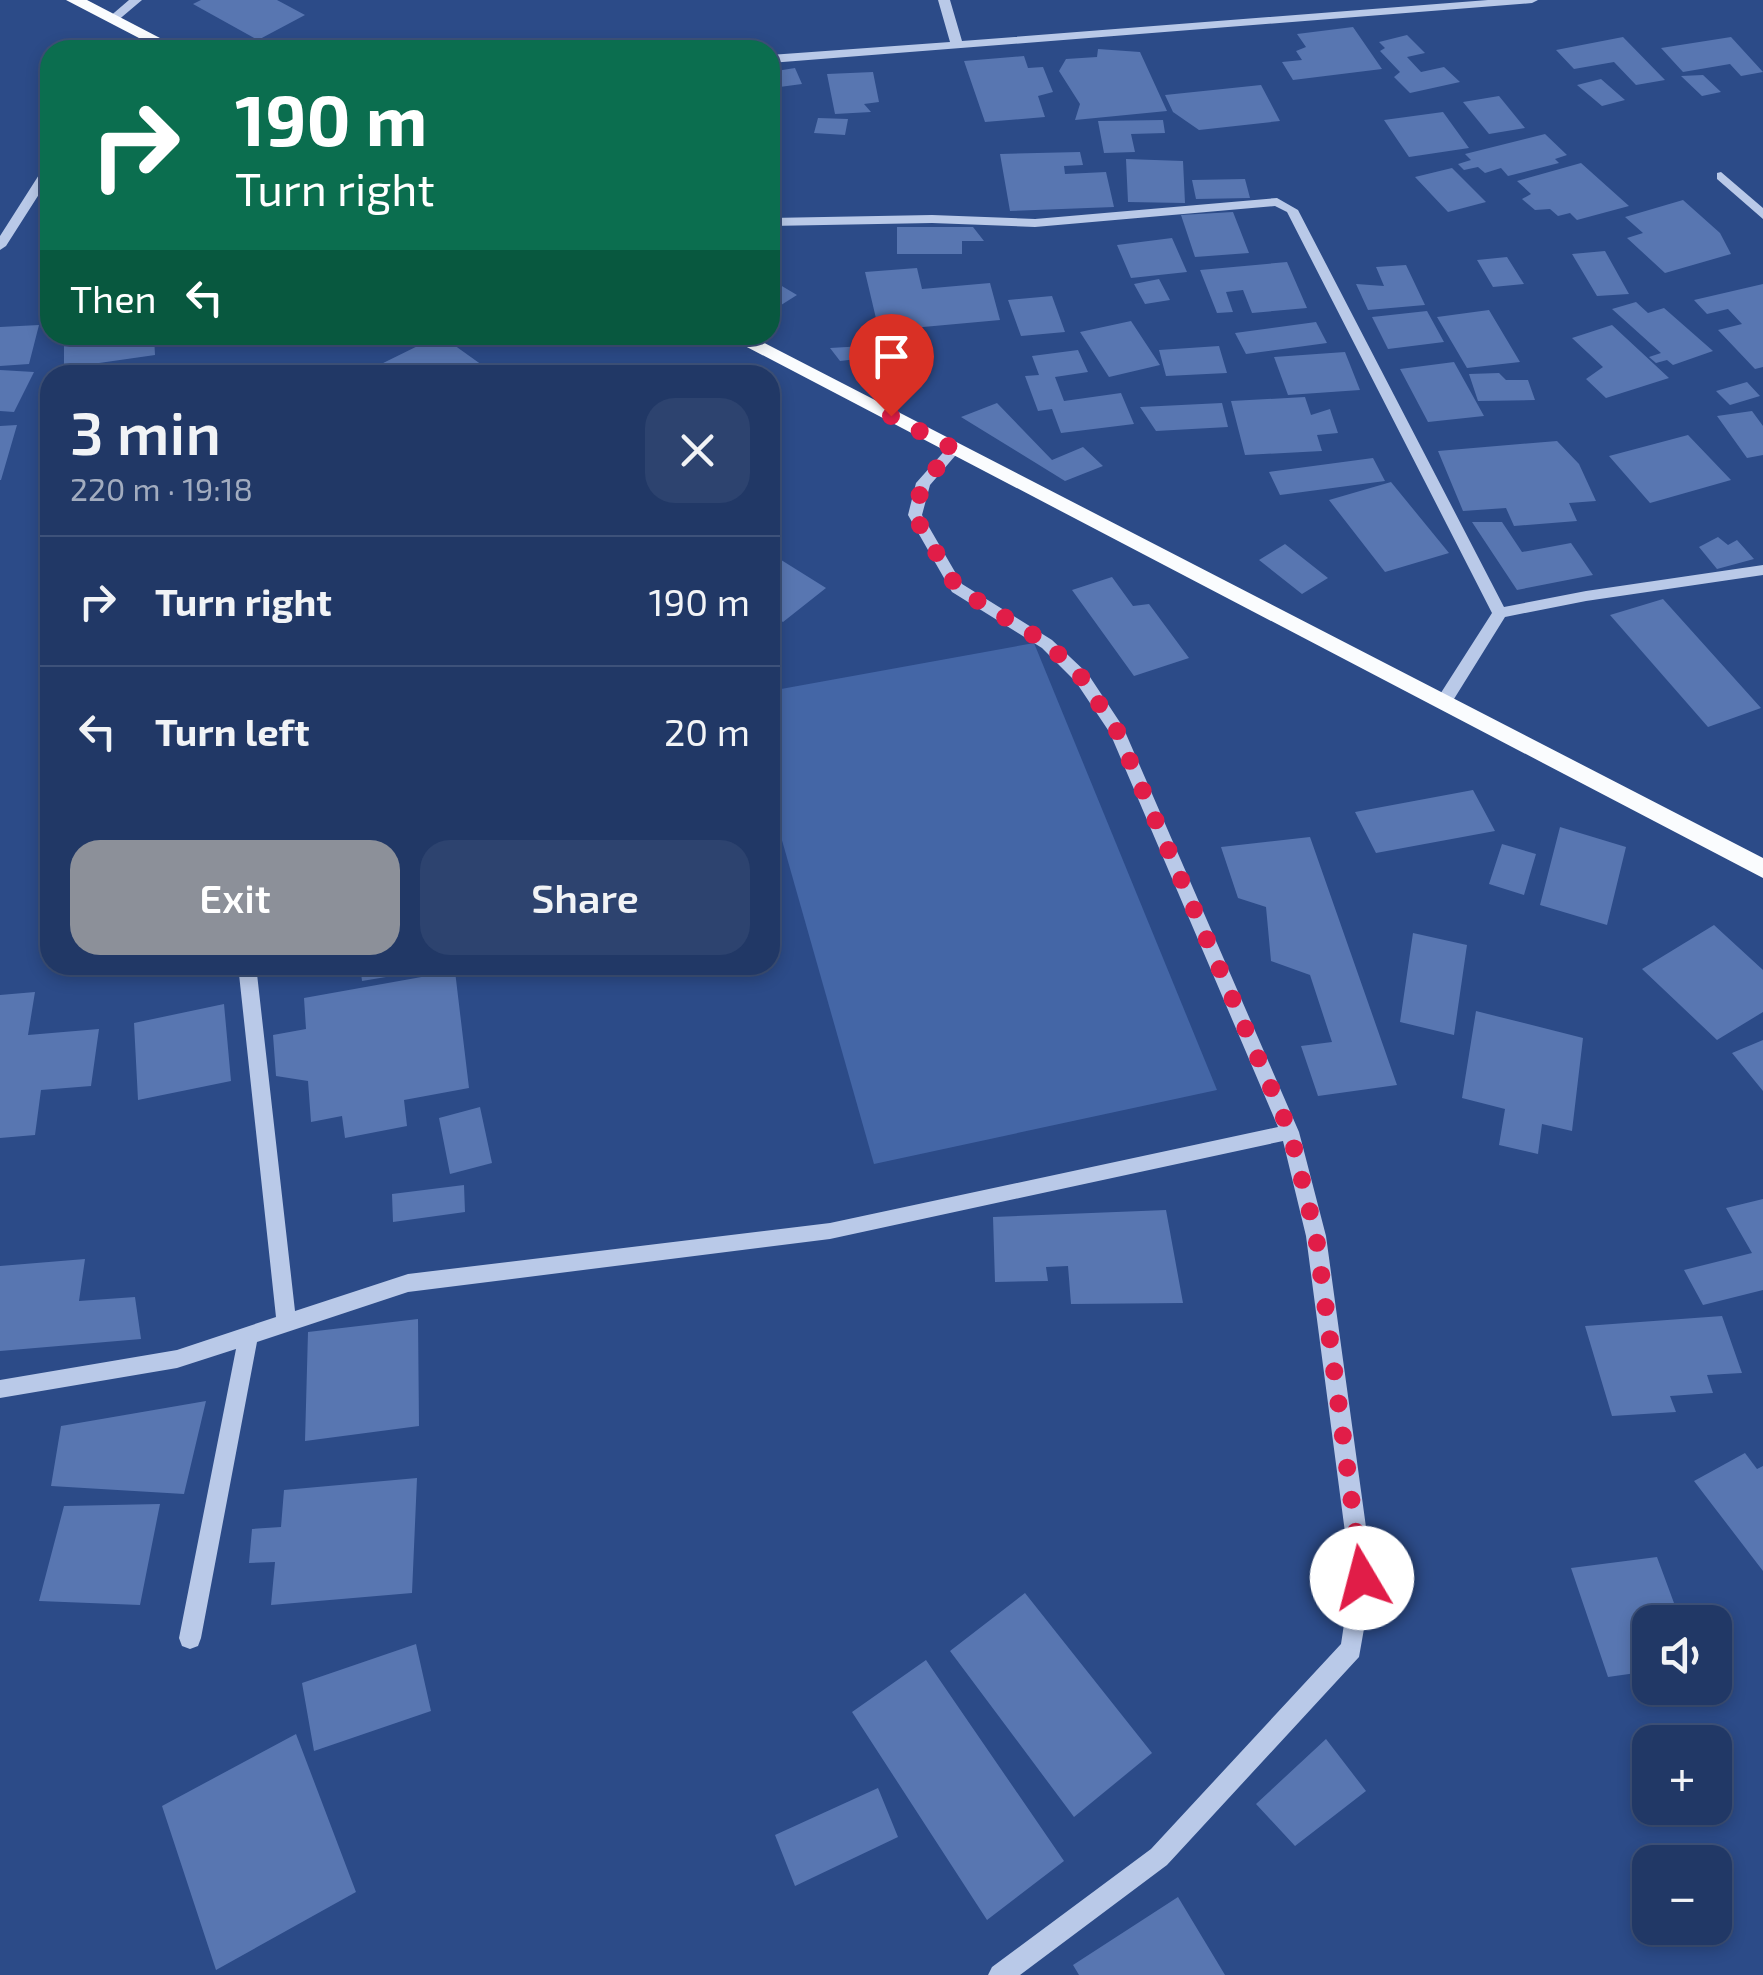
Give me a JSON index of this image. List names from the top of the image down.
{
  "page": {
    "turn": ["190 m", "Turn right"],
    "then": "Then",
    "heading": ["3 min", "220 m · 19:18"],
    "list": [
      {
        "name": "Turn right",
        "value": "190 m"
      },
      {
        "name": "Turn left",
        "value": "20 m"
      }
    ],
    "buttons": ["Exit", "Share"],
    "map_buttons": ["+", "−"]
  }
}
